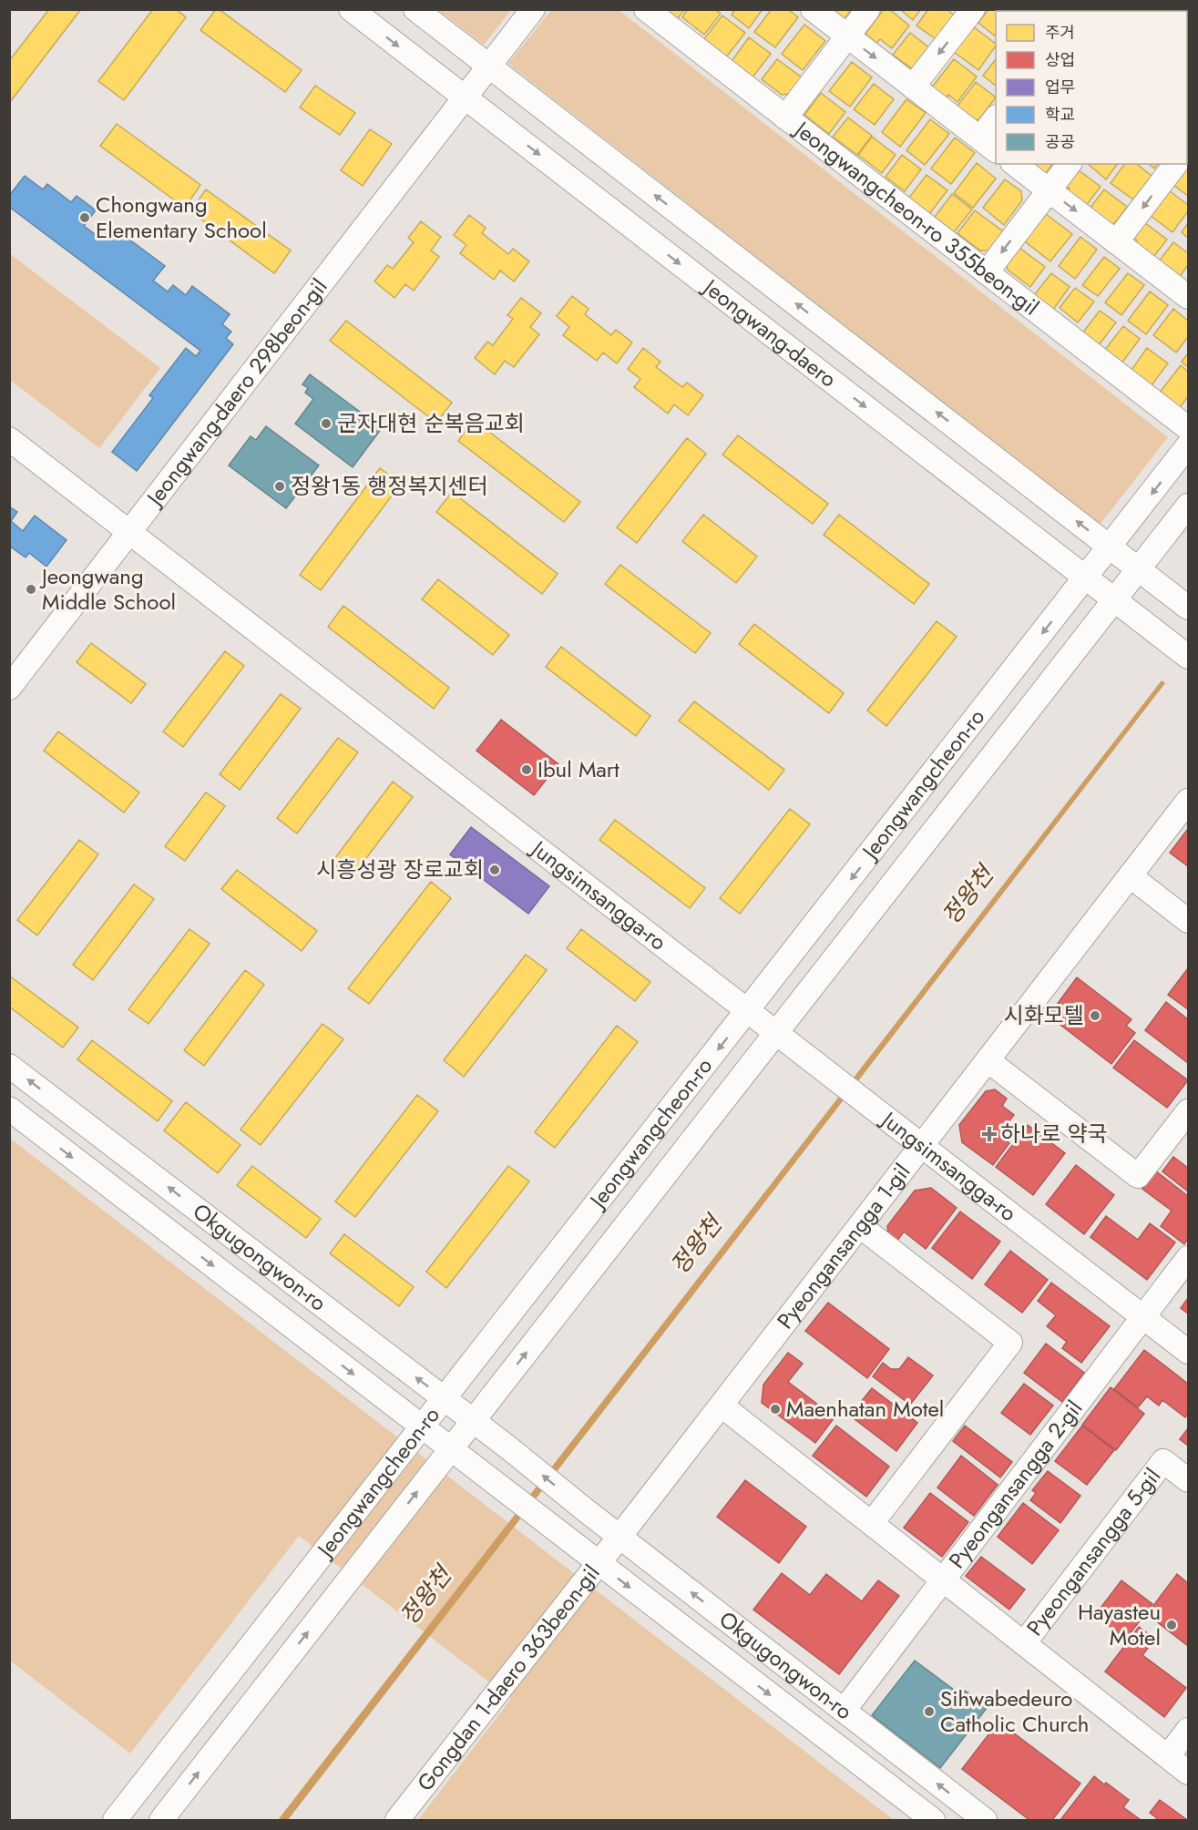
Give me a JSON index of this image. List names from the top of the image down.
{
  "streets": {
    "street": [
      "Jeongwangcheon-ro 355beon-gil",
      "Jeongwang-daero",
      "Jeongwang-daero 298beon-gil",
      "Jeongwangcheon-ro",
      "Jungsimsangga-ro",
      "Pyeongansangga 1-gil",
      "Okgugongwon-ro",
      "Pyeongansangga 2-gil",
      "Pyeongansangga 5-gil",
      "Gongdan 1-daero 363beon-gil"
    ]
  },
  "crossings": [
    ["Jeongwang-daero", "Jeongwang-daero 298beon-gil"],
    ["Jeongwang-daero", "Jeongwangcheon-ro"],
    ["Jeongwang-daero 298beon-gil", "Jungsimsangga-ro"],
    ["Jeongwangcheon-ro", "Jungsimsangga-ro"],
    ["Jeongwangcheon-ro", "Okgugongwon-ro"],
    ["Jungsimsangga-ro", "Pyeongansangga 1-gil"],
    ["Jungsimsangga-ro", "Pyeongansangga 2-gil"],
    ["Pyeongansangga 1-gil", "Okgugongwon-ro"],
    ["Pyeongansangga 1-gil", "Pyeongansangga 5-gil"],
    ["Pyeongansangga 1-gil", "Gongdan 1-daero 363beon-gil"],
    ["Okgugongwon-ro", "Pyeongansangga 2-gil"],
    ["Okgugongwon-ro", "Gongdan 1-daero 363beon-gil"],
    ["Pyeongansangga 2-gil", "Pyeongansangga 5-gil"]
  ],
  "water": ["정왕천"],
  "places": {
    "other": [
      "Chongwang Elementary School",
      "군자대현 순복음교회",
      "정왕1동 행정복지센터",
      "Jeongwang Middle School",
      "Ibul Mart",
      "시흥성광 장로교회",
      "시화모텔",
      "Maenhatan Motel",
      "Hayasteu Motel",
      "Sihwabedeuro Catholic Church"
    ],
    "health": ["하나로 약국"]
  },
  "legend": [
    "주거",
    "상업",
    "업무",
    "학교",
    "공공"
  ]
}
